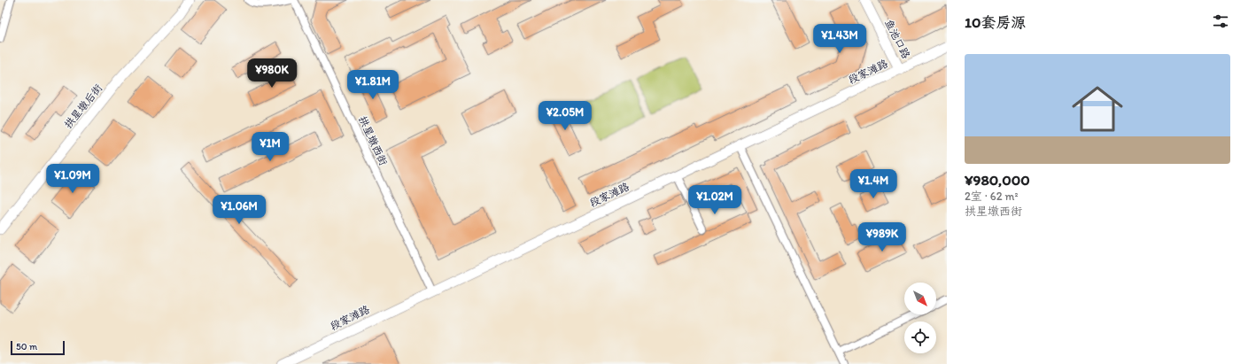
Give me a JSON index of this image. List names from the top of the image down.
{
  "streets": {
    "main road": ["鱼池口路", "段家滩路", "拱星墩后街"],
    "street": ["拱星墩西街"]
  },
  "crossings": [
    ["鱼池口路", "段家滩路"],
    ["段家滩路", "拱星墩西街"]
  ],
  "scale_bar": "50 m",
  "north": "bottom right",
  "page": {
    "heading": "10套房源",
    "price": [
      "¥1.43M",
      "¥980K",
      "¥1.81M",
      "¥2.05M",
      "¥1M",
      "¥1.09M",
      "¥1.4M",
      "¥1.02M",
      "¥1.06M",
      "¥989K"
    ],
    "list": [
      {
        "name": "¥980,000",
        "note": "2室 · 62 m² · 拱星墩西街"
      }
    ],
    "scale": "50 m"
  }
}
